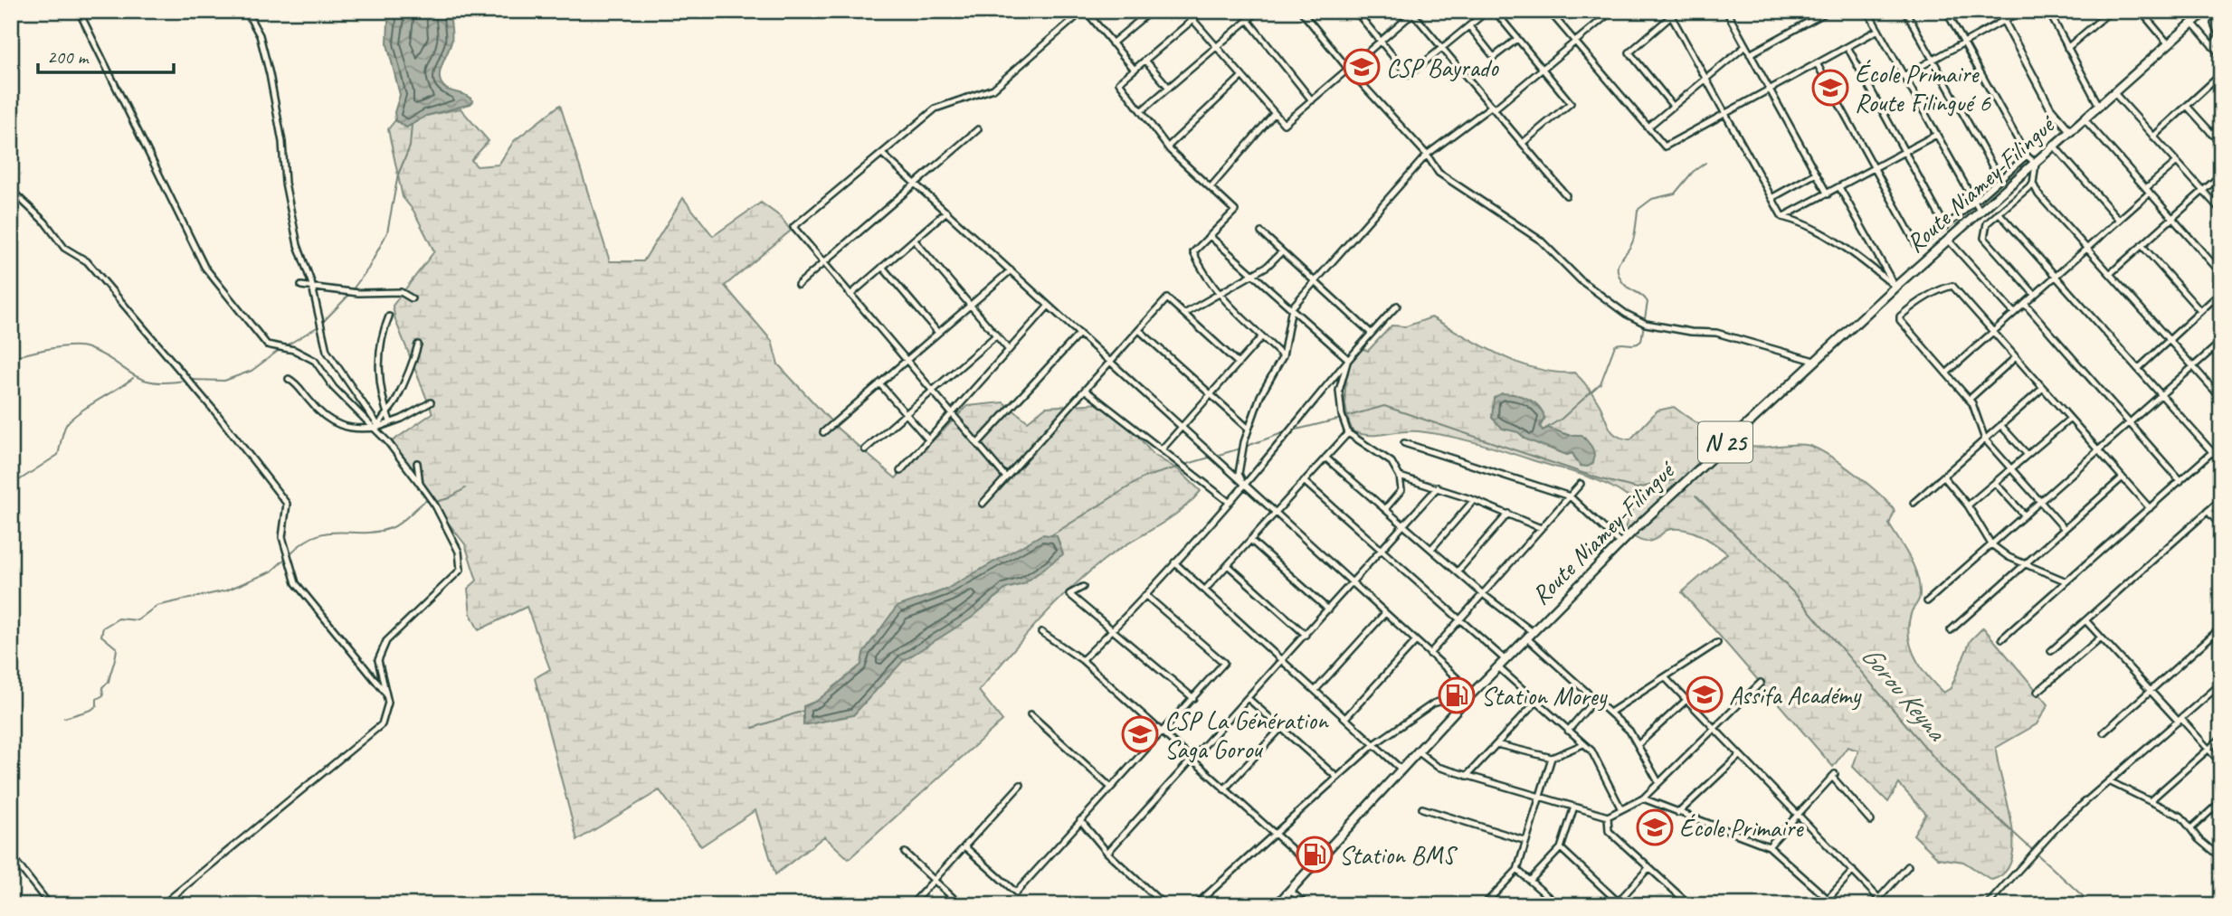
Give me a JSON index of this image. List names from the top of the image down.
{
  "streets": {
    "main road": ["Route Niamey-Filingué", "N 25"]
  },
  "water": ["Gorou Keyna"],
  "places": {
    "school or university": [
      "CSP Bayrado",
      "École Primaire Route Filingué 6",
      "Assifa Académy",
      "CSP La Génération Saga Gorou",
      "École Primaire"
    ],
    "fuel station": ["Station Morey", "Station BMS"]
  },
  "scale_bar": "200 m"
}
